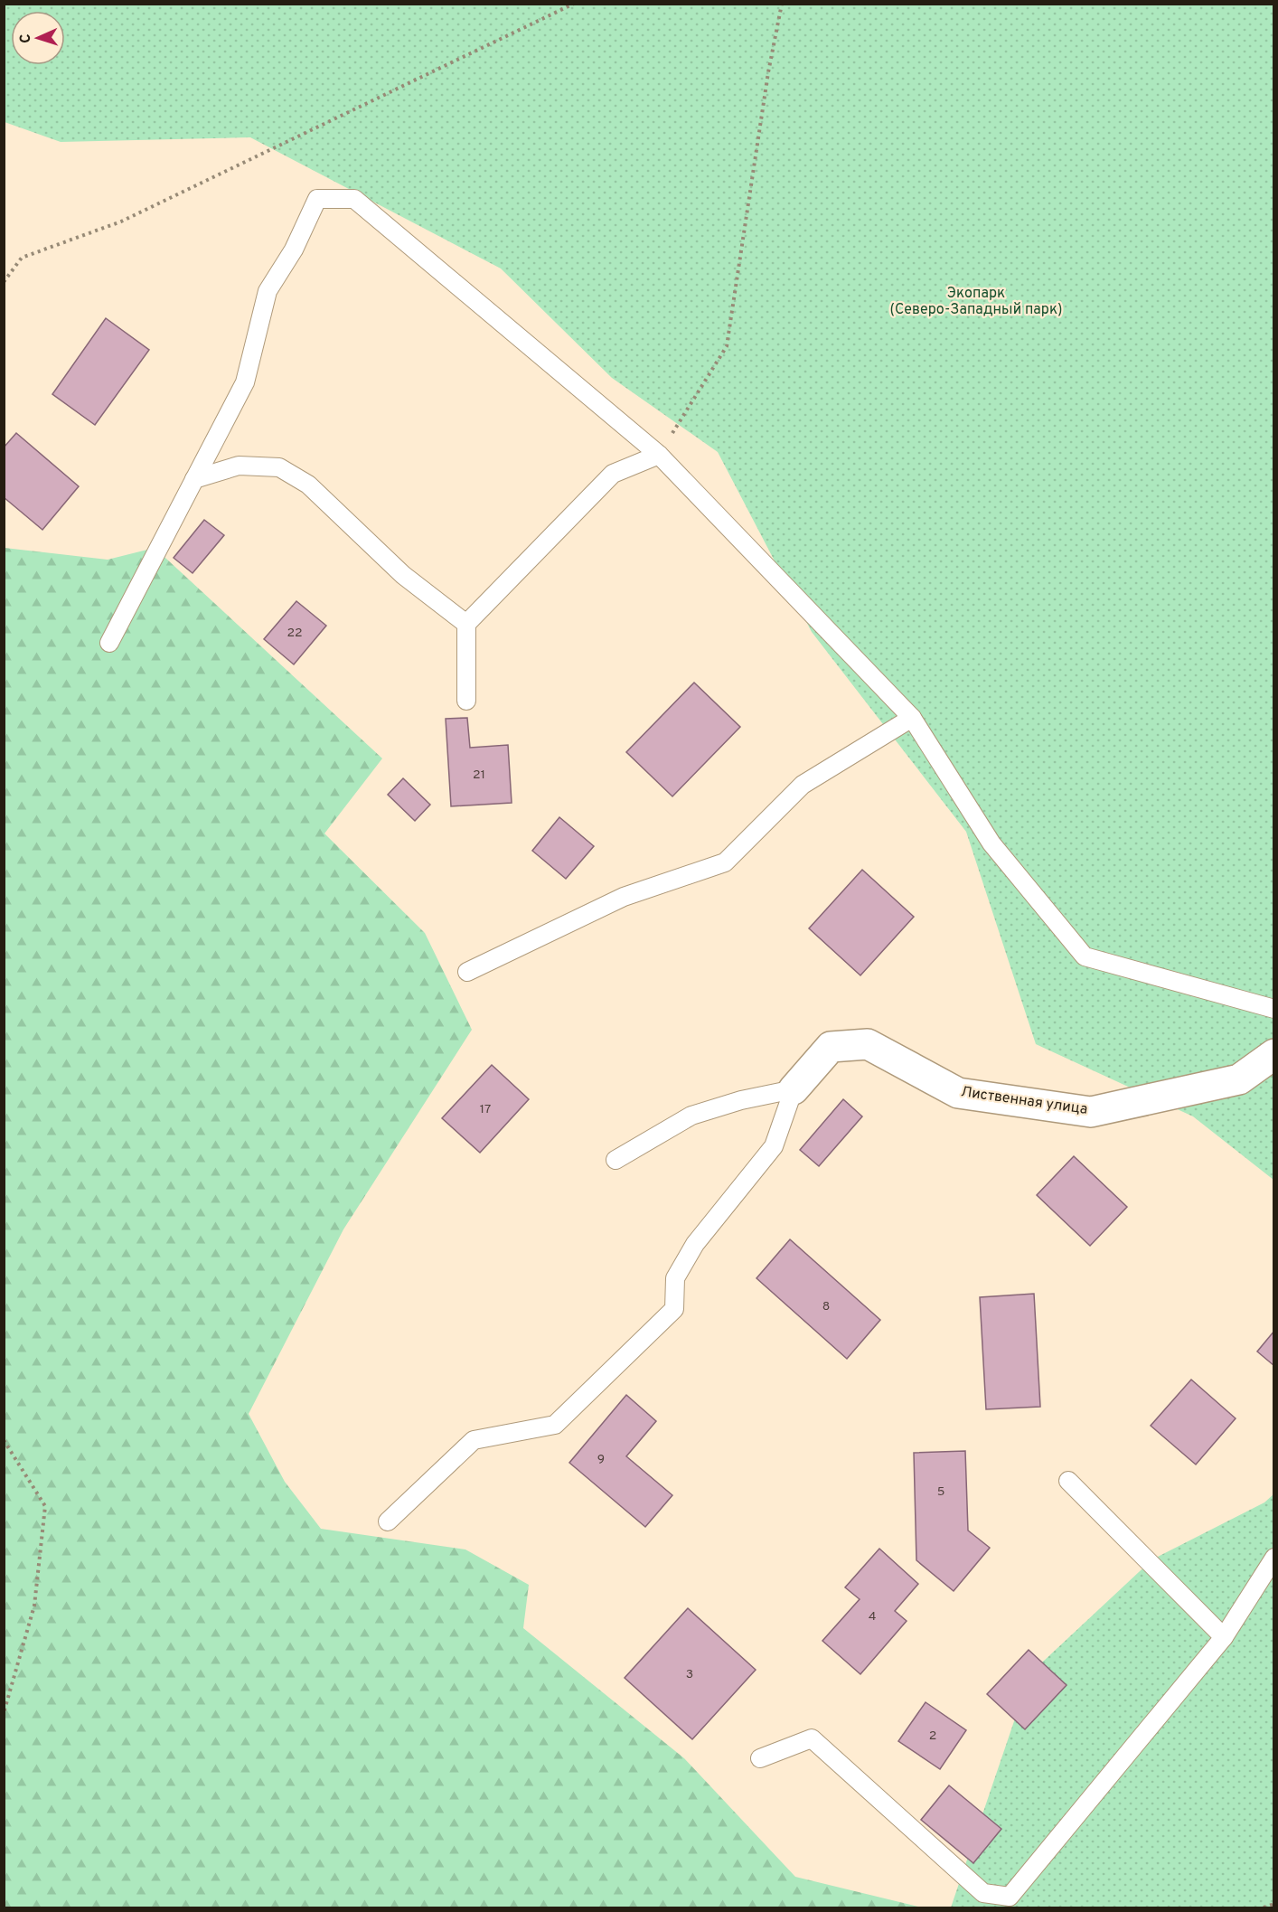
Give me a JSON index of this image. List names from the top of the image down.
{
  "streets": {
    "street": ["Лиственная улица"]
  },
  "parks": ["Экопарк (Северо-Западный парк)"],
  "house_numbers": [
    "22",
    "21",
    "17",
    "8",
    "9",
    "5",
    "4",
    "3",
    "2"
  ],
  "north": "left"
}
